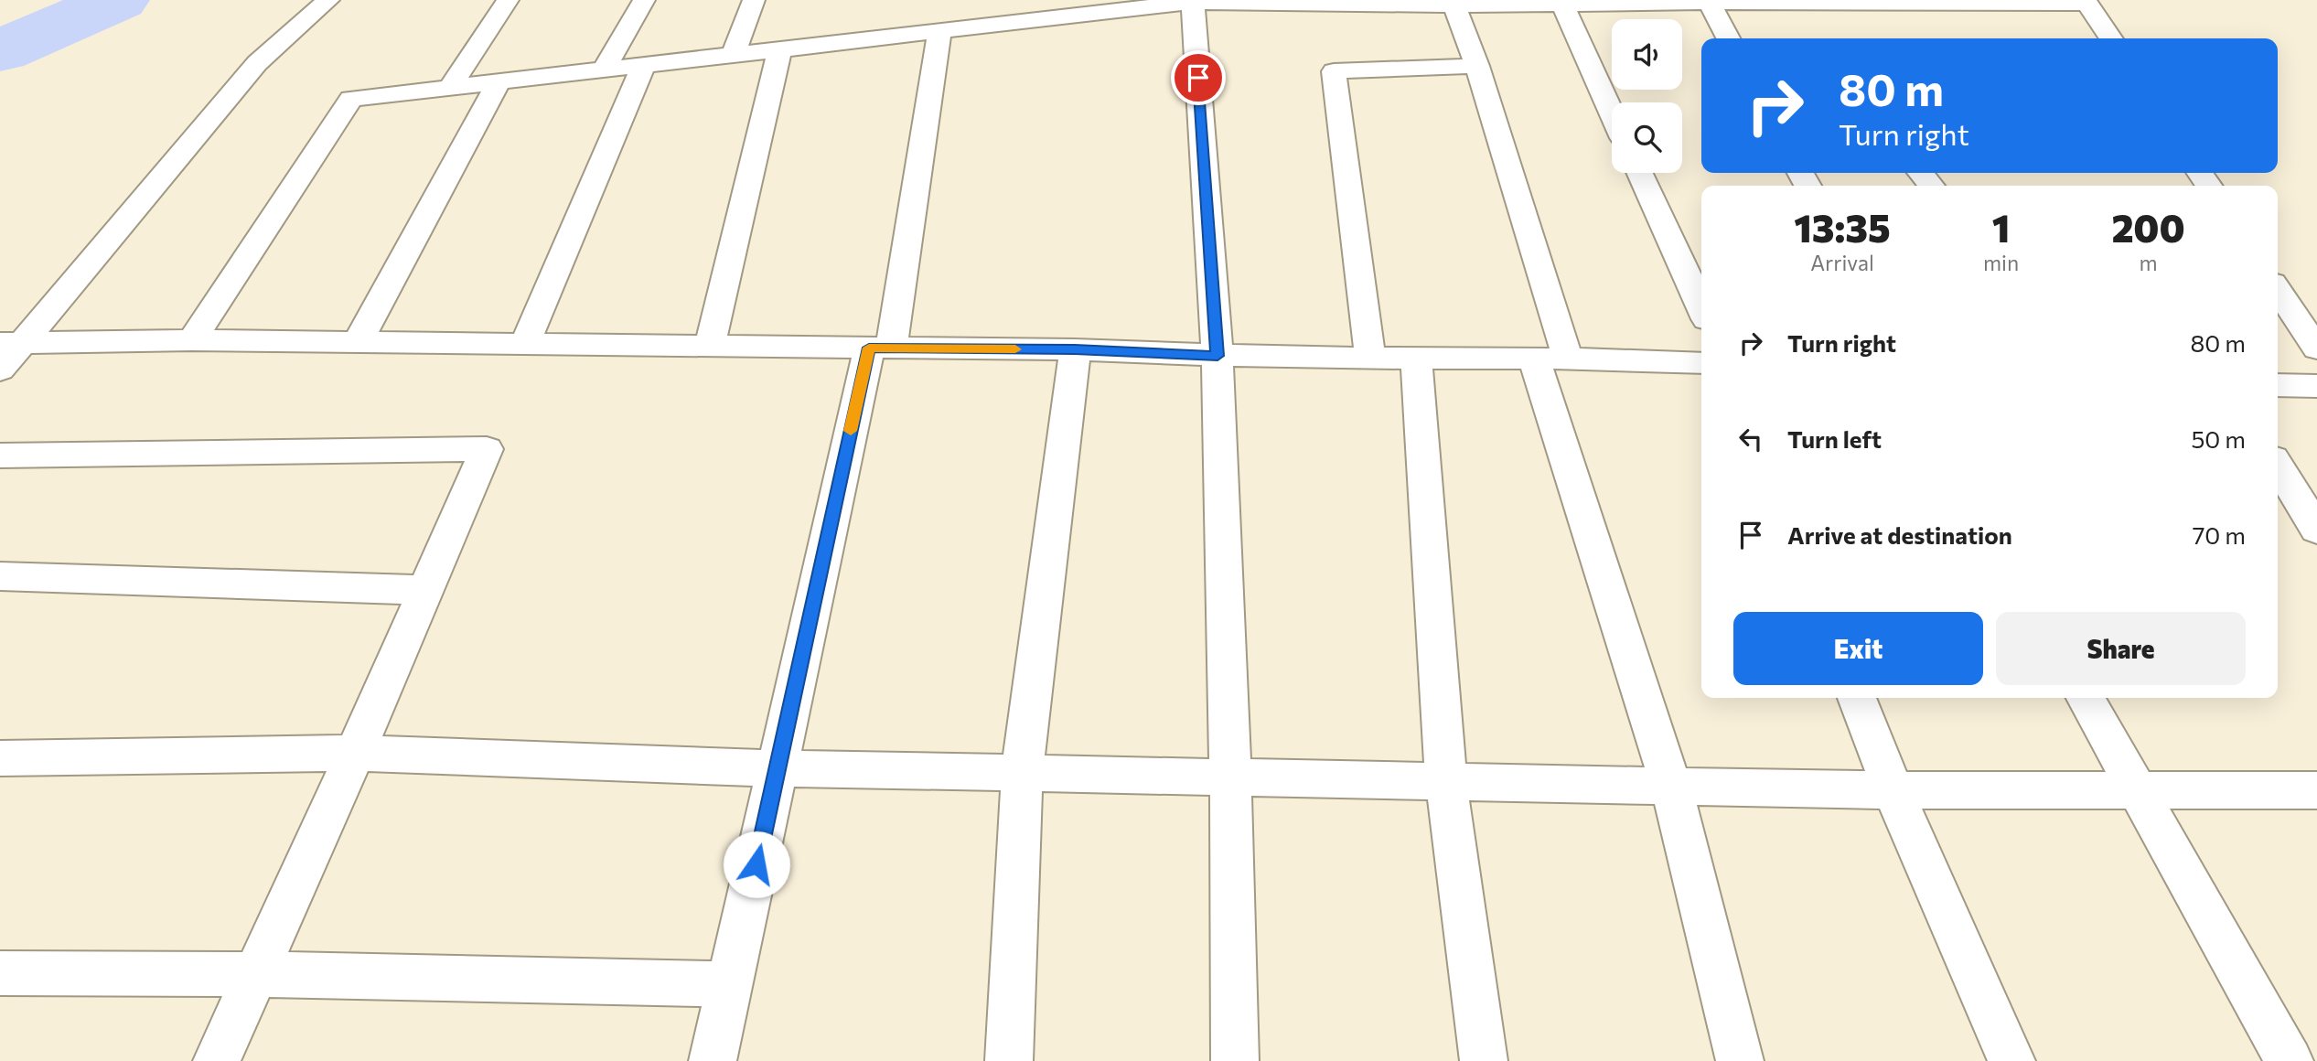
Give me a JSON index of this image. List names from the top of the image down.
{
  "page": {
    "turn": ["80 m", "Turn right"],
    "eta": [
      "13:35",
      "Arrival",
      "1",
      "min",
      "200",
      "m"
    ],
    "list": [
      {
        "name": "Turn right",
        "value": "80 m"
      },
      {
        "name": "Turn left",
        "value": "50 m"
      },
      {
        "name": "Arrive at destination",
        "value": "70 m"
      }
    ],
    "buttons": ["Exit", "Share"]
  }
}
